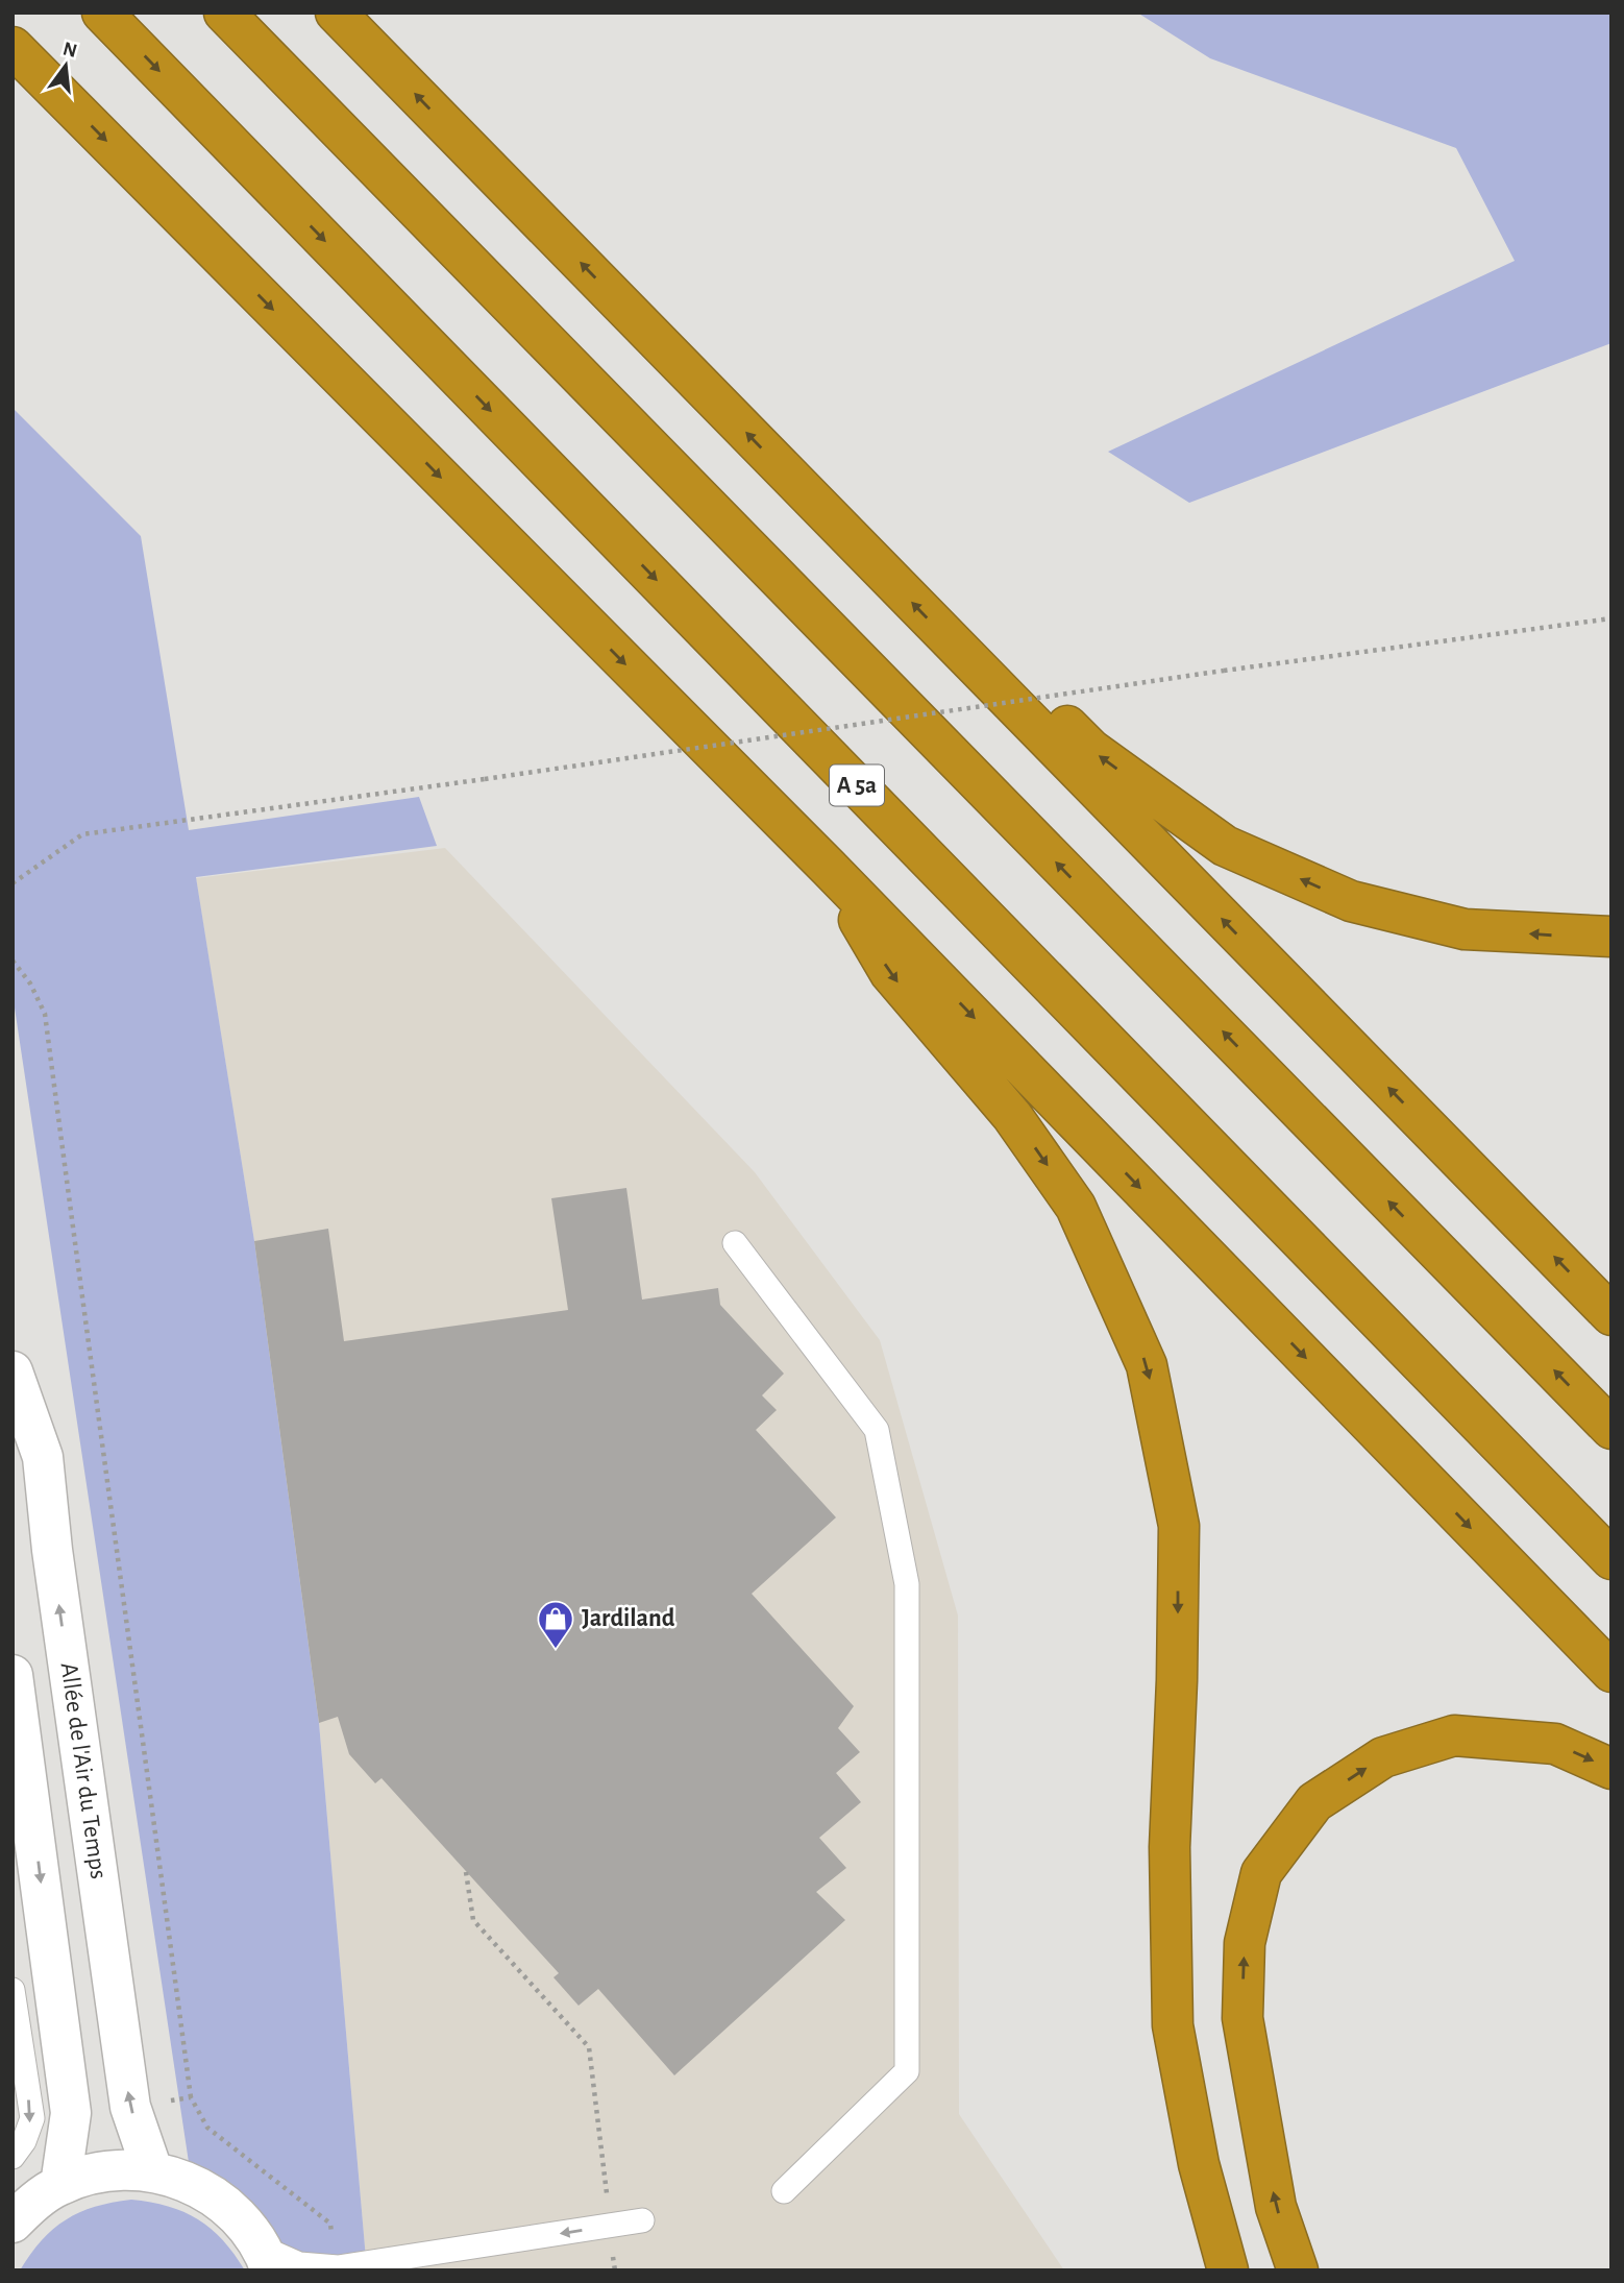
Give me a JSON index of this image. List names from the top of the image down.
{
  "streets": {
    "highway": ["A 5a"],
    "street": ["Allée de l'Air du Temps"]
  },
  "places": {
    "shop": ["Jardiland"]
  },
  "north": "top"
}
